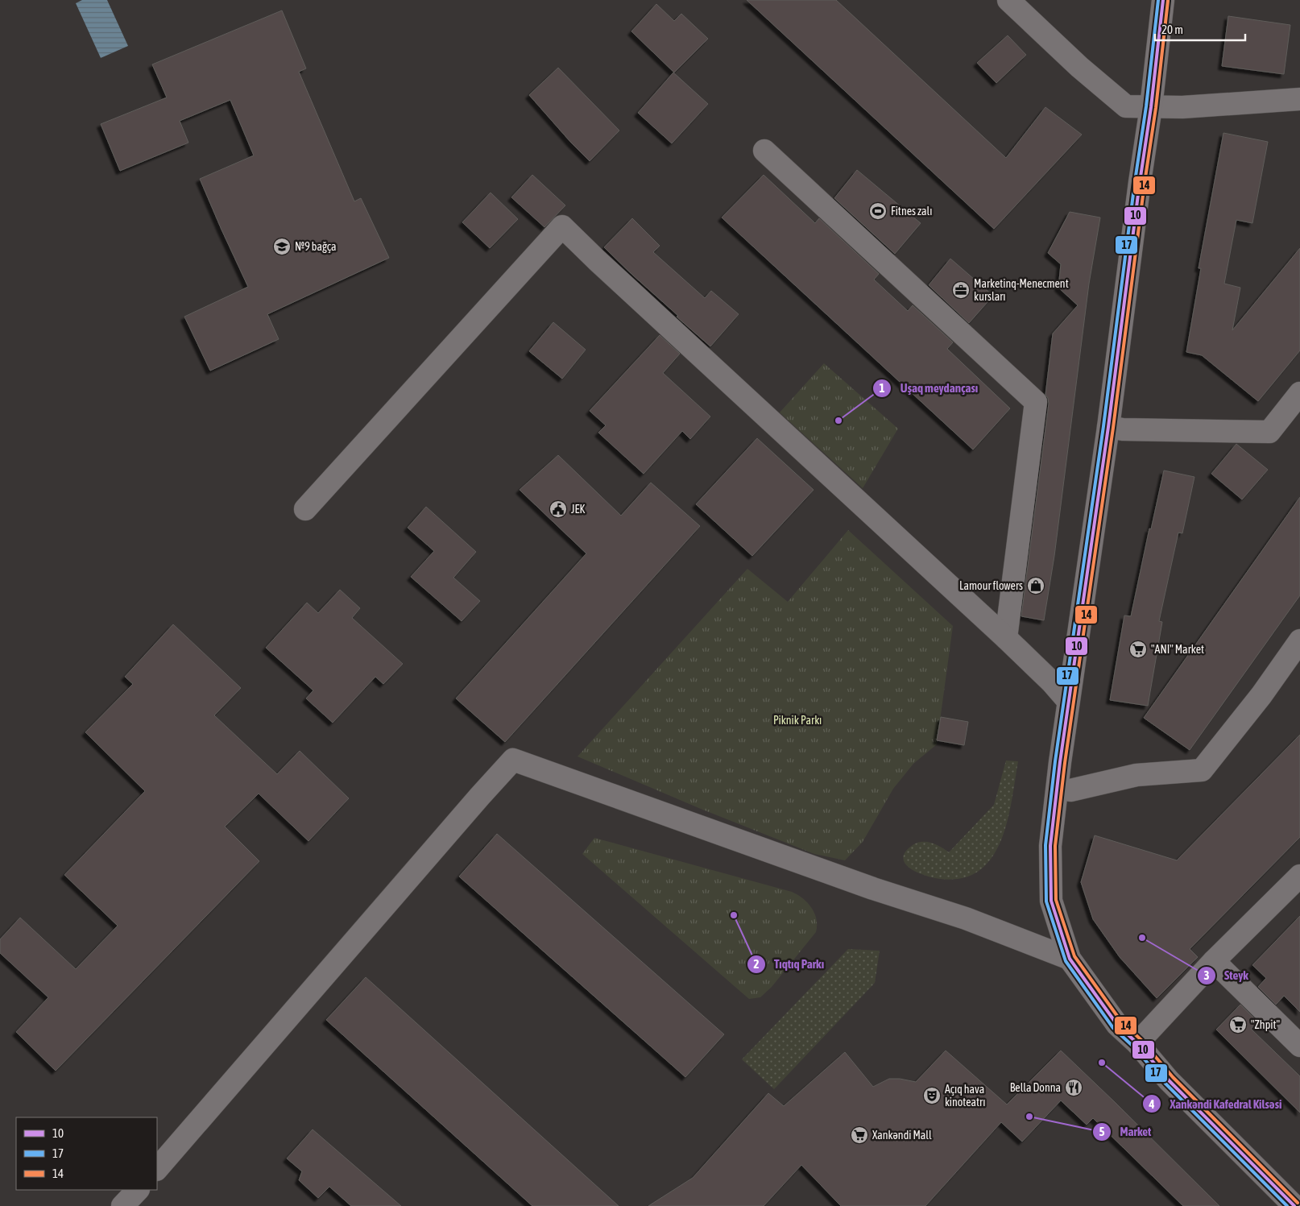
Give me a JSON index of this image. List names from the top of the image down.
{
  "parks": ["Piknik Parkı"],
  "places": {
    "sports": ["Fitnes zalı"],
    "school or university": ["№9 bağça"],
    "office": ["Marketinq-Menecment kursları"],
    "other": [
      "Uşaq meydançası",
      "Tıqtıq Parkı",
      "Steyk",
      "Xankəndi Kafedral Kilsəsi",
      "Market"
    ],
    "public building": ["JEK"],
    "shop": ["Lamour flowers"],
    "supermarket": ["\"ANI\" Market", "\"Zhpit\"", "Xankəndi Mall"],
    "restaurant": ["Bella Donna"],
    "theatre": ["Açıq hava kinoteatrı"]
  },
  "lines": ["transit line 10", "transit line 17", "transit line 14"],
  "legend": ["10", "17", "14"],
  "scale_bar": "20 m"
}
